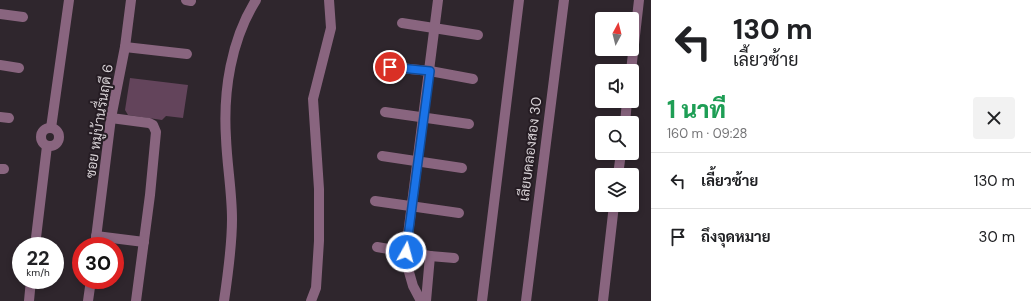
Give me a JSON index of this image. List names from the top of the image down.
{
  "streets": {
    "street": ["ซอย หมู่บ้านรื่นฤดี 6", "เลียบคลองสอง 30"]
  },
  "north": "top",
  "page": {
    "turn": ["130 m", "เลี้ยวซ้าย"],
    "heading": ["1 นาที", "160 m · 09:28"],
    "list": [
      {
        "name": "เลี้ยวซ้าย",
        "value": "130 m"
      },
      {
        "name": "ถึงจุดหมาย",
        "value": "30 m"
      }
    ],
    "speed": "22 km/h",
    "limit": "30"
  }
}
